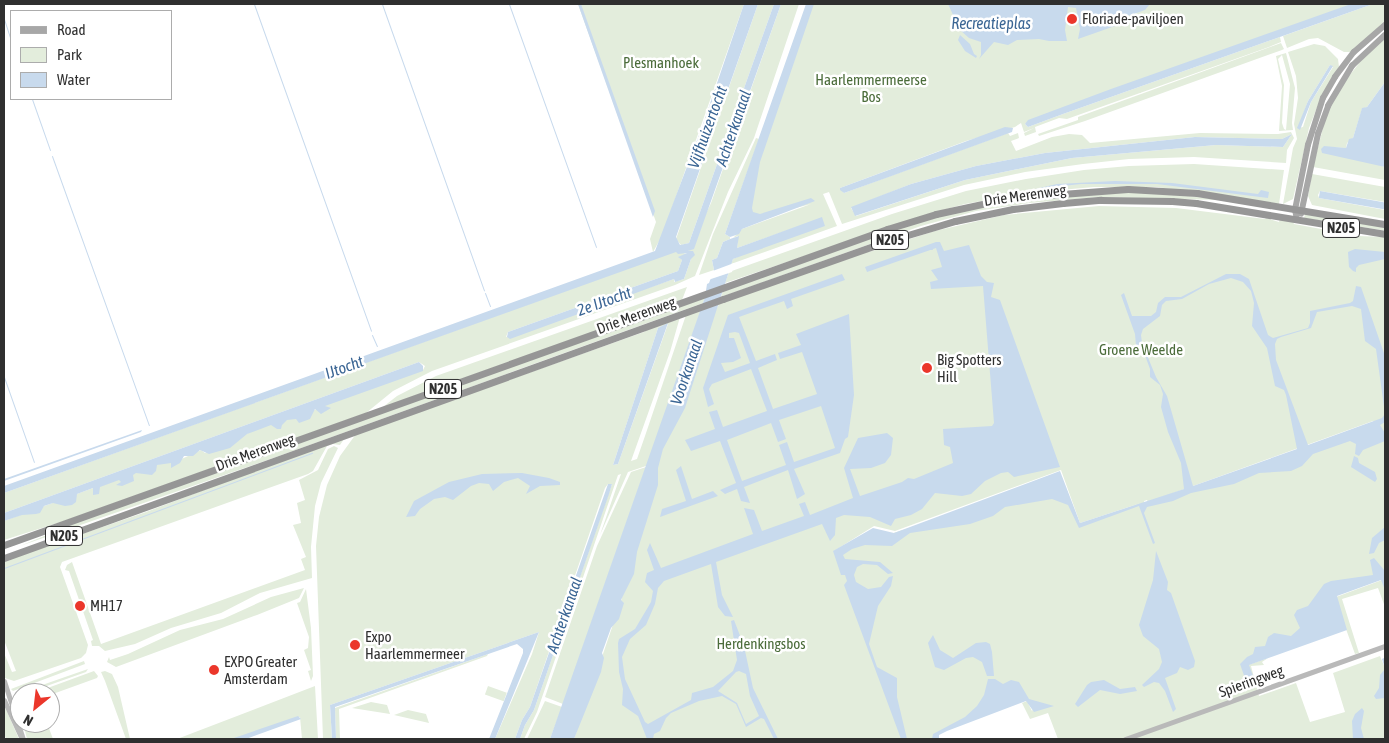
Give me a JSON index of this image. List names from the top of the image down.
{
  "streets": {
    "highway": ["Drie Merenweg", "N205"],
    "street": ["Spieringweg"]
  },
  "crossings": [
    ["Drie Merenweg", "N205"]
  ],
  "water": [
    "Recreatieplas",
    "Vijfhuizertocht",
    "Achterkanaal",
    "2e IJtocht",
    "IJtocht",
    "Voorkanaal"
  ],
  "parks": [
    "Plesmanhoek",
    "Haarlemmermeerse Bos",
    "Groene Weelde",
    "Herdenkingsbos"
  ],
  "places": [
    "Floriade-paviljoen",
    "Big Spotters Hill",
    "MH17",
    "Expo Haarlemmermeer",
    "EXPO Greater Amsterdam"
  ],
  "legend": ["Road", "Park", "Water"],
  "north": "bottom left"
}
